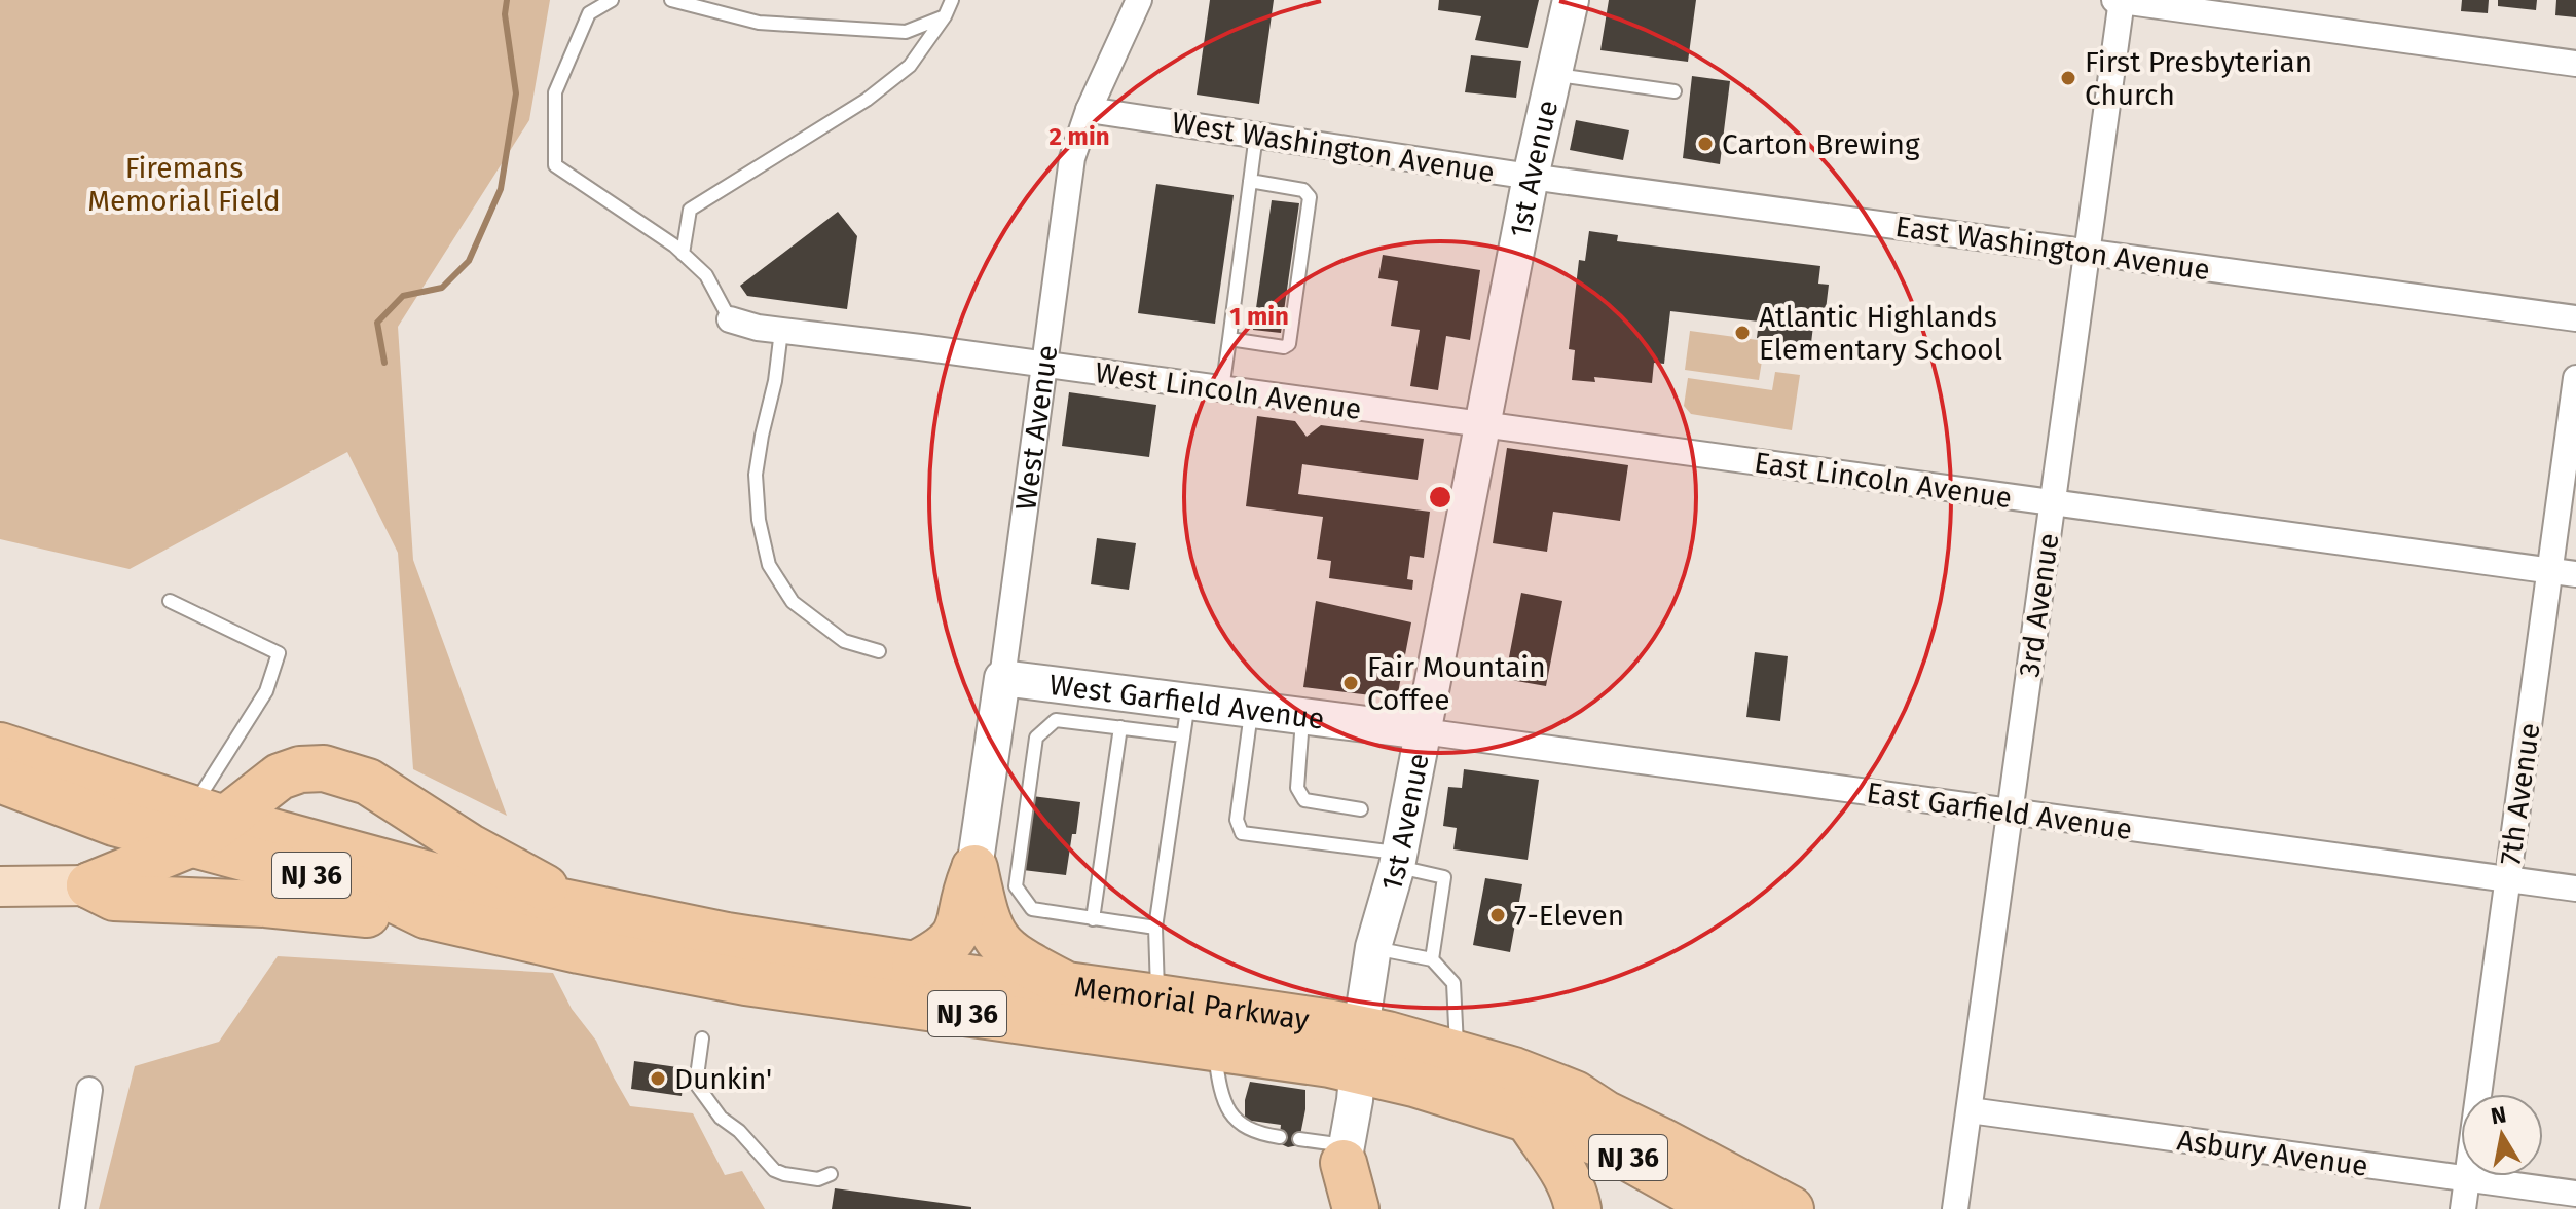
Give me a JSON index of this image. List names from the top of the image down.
{
  "streets": {
    "highway": ["NJ 36", "Memorial Parkway"],
    "street": [
      "West Washington Avenue",
      "1st Avenue",
      "East Washington Avenue",
      "West Lincoln Avenue",
      "West Avenue",
      "East Lincoln Avenue",
      "3rd Avenue",
      "West Garfield Avenue",
      "7th Avenue",
      "East Garfield Avenue",
      "Asbury Avenue"
    ]
  },
  "crossings": [
    ["West Washington Avenue", "1st Avenue"],
    ["West Washington Avenue", "East Washington Avenue"],
    ["West Washington Avenue", "West Avenue"],
    ["1st Avenue", "East Washington Avenue"],
    ["1st Avenue", "West Lincoln Avenue"],
    ["1st Avenue", "East Lincoln Avenue"],
    ["1st Avenue", "West Garfield Avenue"],
    ["1st Avenue", "East Garfield Avenue"],
    ["1st Avenue", "Memorial Parkway"],
    ["East Washington Avenue", "3rd Avenue"],
    ["West Lincoln Avenue", "West Avenue"],
    ["West Lincoln Avenue", "East Lincoln Avenue"],
    ["West Avenue", "West Garfield Avenue"],
    ["East Lincoln Avenue", "3rd Avenue"],
    ["East Lincoln Avenue", "7th Avenue"],
    ["3rd Avenue", "East Garfield Avenue"],
    ["3rd Avenue", "Asbury Avenue"],
    ["West Garfield Avenue", "East Garfield Avenue"],
    ["7th Avenue", "East Garfield Avenue"],
    ["7th Avenue", "Asbury Avenue"],
    ["NJ 36", "Memorial Parkway"]
  ],
  "parks": ["Firemans Memorial Field"],
  "places": [
    "First Presbyterian Church",
    "Carton Brewing",
    "Atlantic Highlands Elementary School",
    "Fair Mountain Coffee",
    "7-Eleven",
    "Dunkin'"
  ],
  "north": "top",
  "rings": ["2 min", "1 min"]
}
